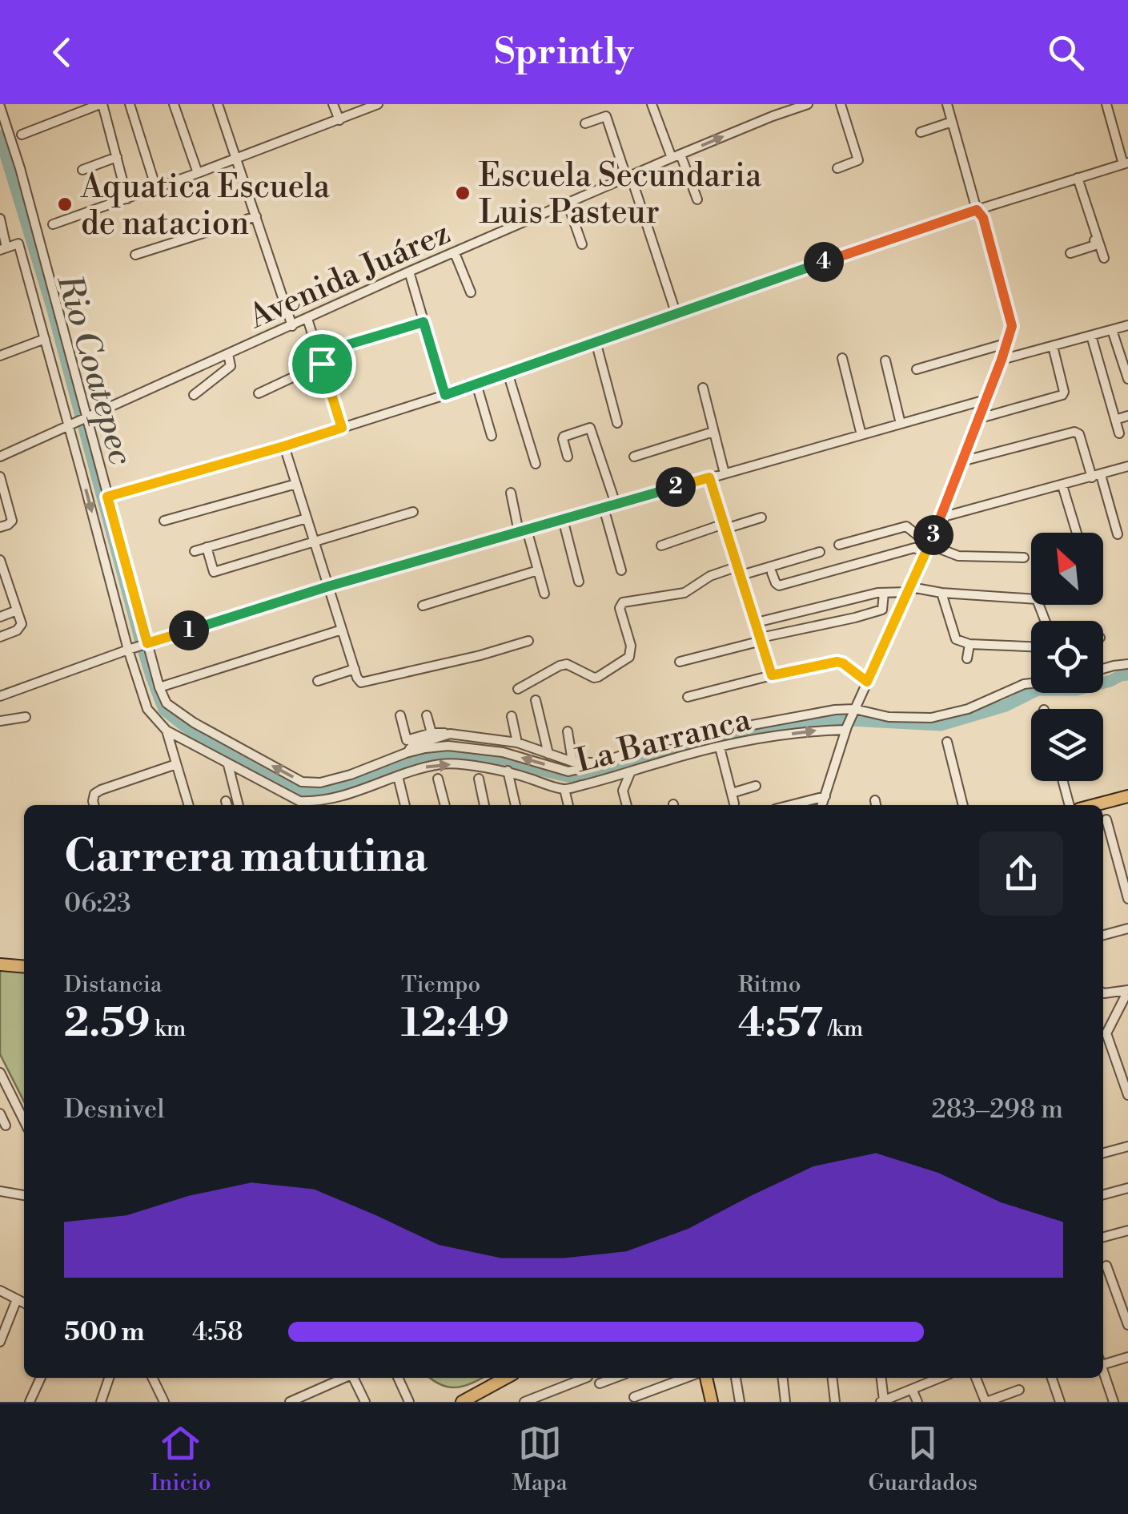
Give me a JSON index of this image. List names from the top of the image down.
{
  "streets": {
    "street": ["Avenida Juárez", "La Barranca"]
  },
  "crossings": [
    ["Avenida Juárez", "La Barranca"]
  ],
  "water": ["Rio Coatepec"],
  "places": ["Escuela Secundaria Luis Pasteur", "Aquatica Escuela de natacion"],
  "north": "top left",
  "page": {
    "header": "Sprintly",
    "pins": [
      "4",
      "2",
      "3",
      "1"
    ],
    "heading": ["Carrera matutina", "06:23"],
    "stats": [
      ["Distancia", "2.59 km"],
      ["Tiempo", "12:49"],
      ["Ritmo", "4:57 /km"]
    ],
    "chart": ["Desnivel", "283–298 m"],
    "list": [
      {
        "name": "500 m",
        "note": "4:58"
      }
    ],
    "tabs": ["Inicio", "Mapa", "Guardados"]
  }
}
